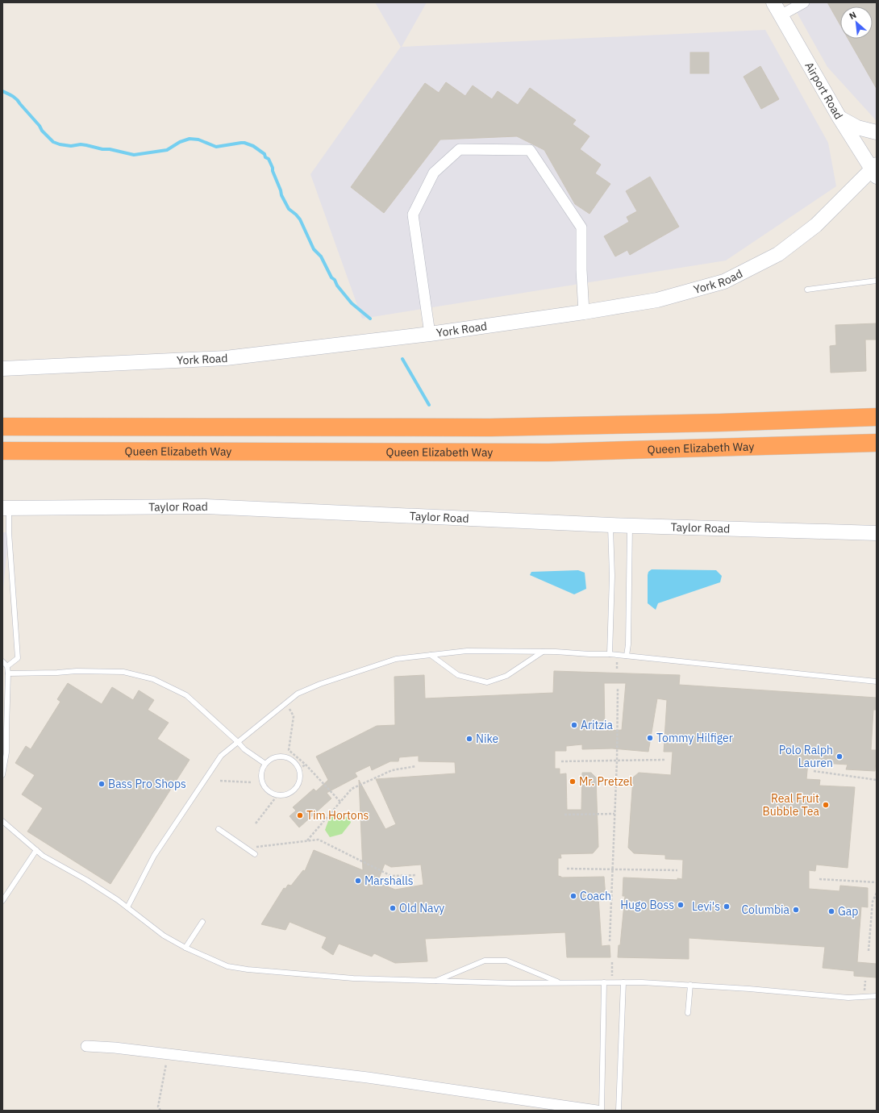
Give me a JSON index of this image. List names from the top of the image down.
{
  "streets": {
    "highway": ["Queen Elizabeth Way"],
    "main road": ["Airport Road", "York Road", "Taylor Road"]
  },
  "crossings": [
    ["Airport Road", "York Road"]
  ],
  "places": [
    "Aritzia",
    "Tommy Hilfiger",
    "Nike",
    "Polo Ralph Lauren",
    "Mr. Pretzel",
    "Bass Pro Shops",
    "Real Fruit Bubble Tea",
    "Tim Hortons",
    "Marshalls",
    "Coach",
    "Hugo Boss",
    "Levi's",
    "Old Navy",
    "Columbia",
    "Gap"
  ],
  "north": "top left"
}
